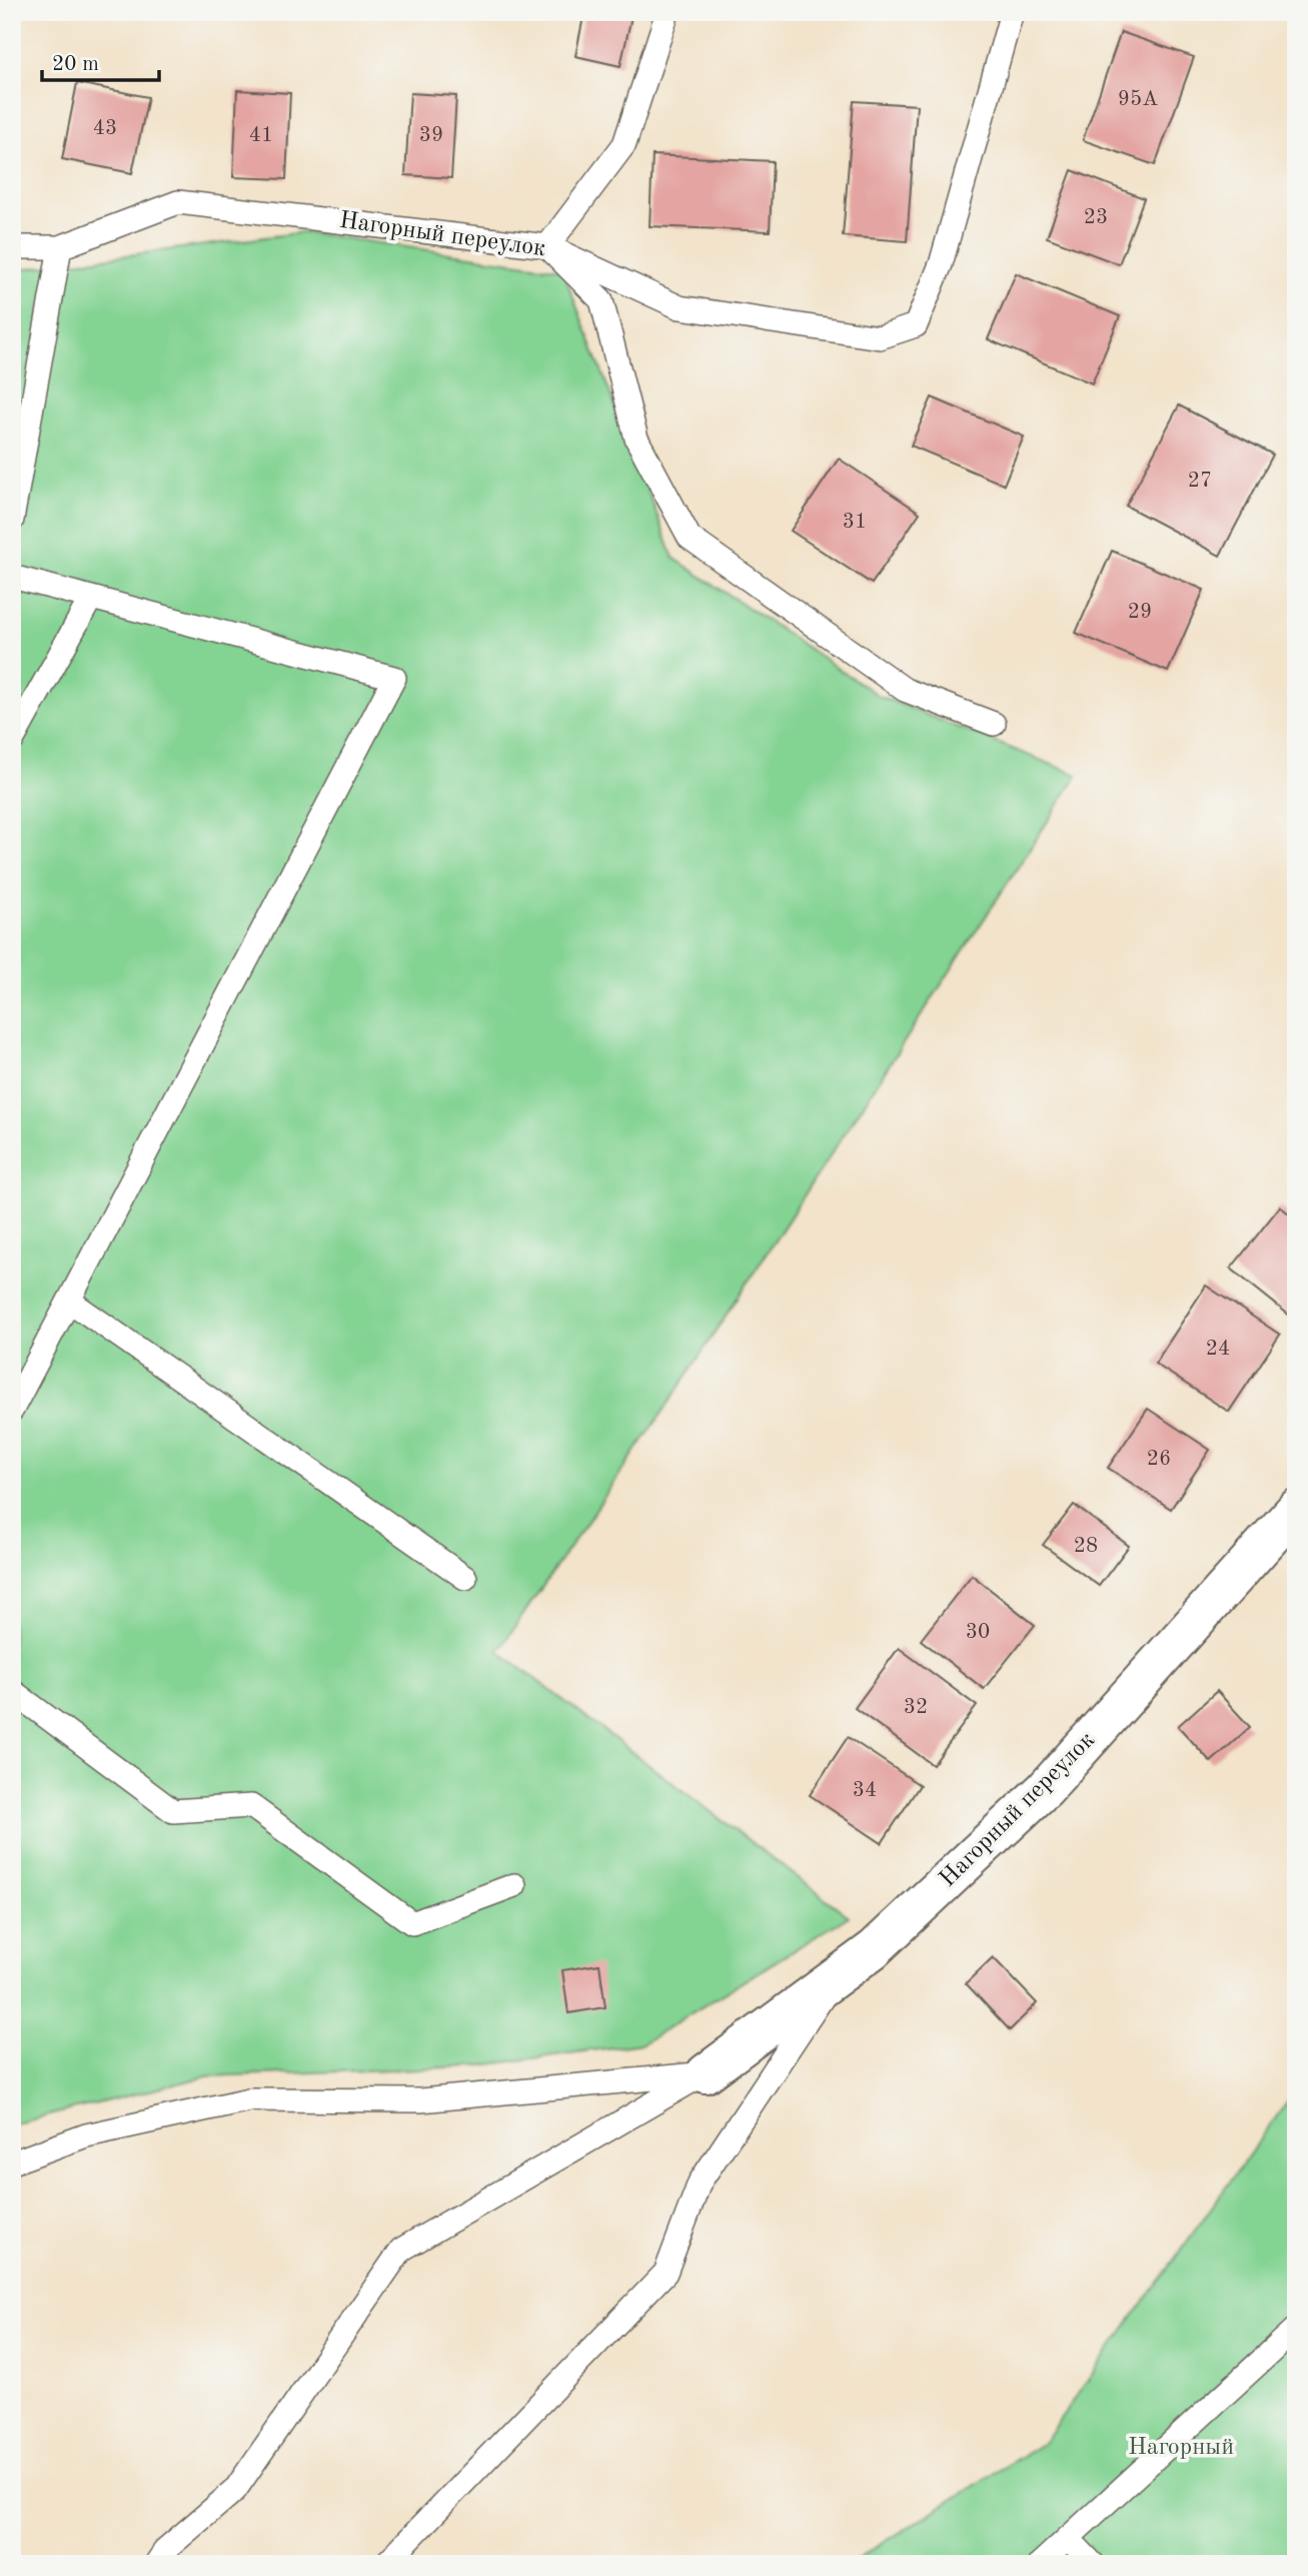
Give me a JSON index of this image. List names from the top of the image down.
{
  "streets": {
    "street": ["Нагорный переулок"]
  },
  "parks": ["Нагорный"],
  "house_numbers": [
    "95А",
    "43",
    "41",
    "39",
    "23",
    "27",
    "31",
    "29",
    "24",
    "26",
    "28",
    "30",
    "32",
    "34"
  ],
  "scale_bar": "20 m"
}
